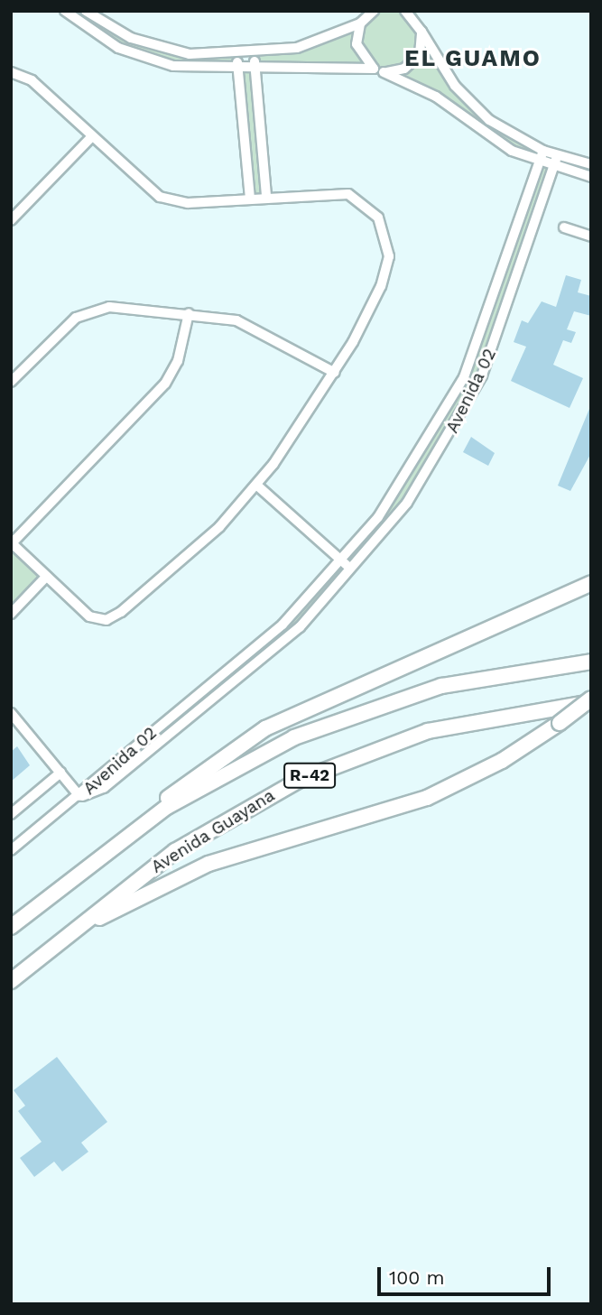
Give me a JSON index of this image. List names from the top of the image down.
{
  "streets": {
    "main road": ["R-42", "Avenida Guayana"],
    "street": ["Avenida 02"]
  },
  "districts": ["EL GUAMO"],
  "scale_bar": "100 m"
}
